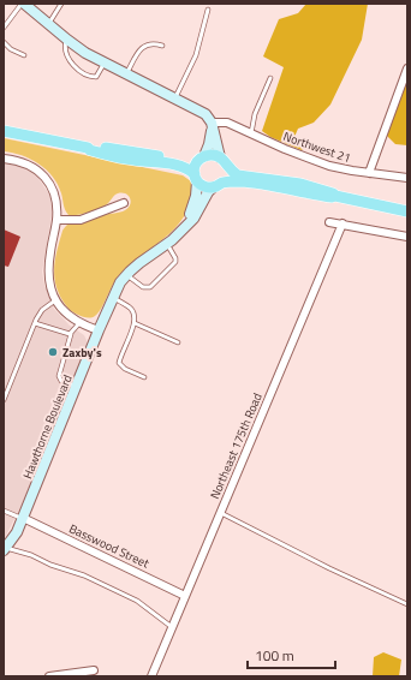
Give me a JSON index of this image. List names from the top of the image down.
{
  "streets": {
    "street": [
      "Northwest 21",
      "Hawthorne Boulevard",
      "Northeast 175th Road",
      "Basswood Street"
    ]
  },
  "crossings": [
    ["Hawthorne Boulevard", "Basswood Street"],
    ["Northeast 175th Road", "Basswood Street"]
  ],
  "places": ["Zaxby's"],
  "scale_bar": "100 m"
}
